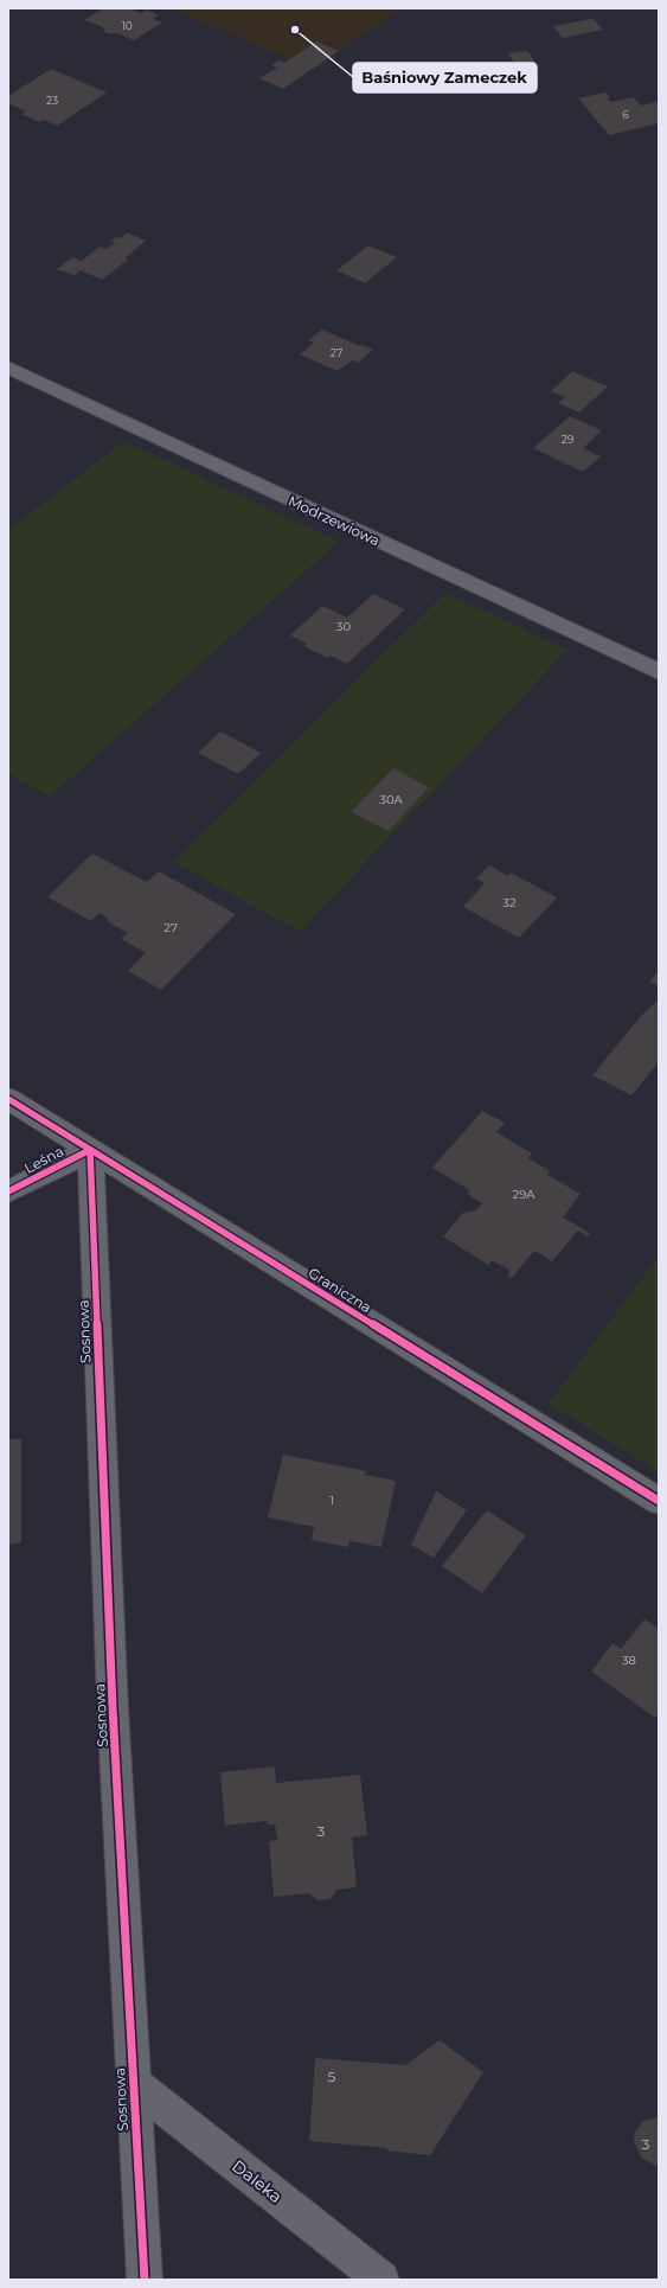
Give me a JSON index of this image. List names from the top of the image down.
{
  "streets": {
    "street": [
      "Modrzewiowa",
      "Leśna",
      "Graniczna",
      "Sosnowa",
      "Daleka"
    ]
  },
  "crossings": [
    ["Leśna", "Graniczna"],
    ["Leśna", "Sosnowa"],
    ["Graniczna", "Sosnowa"],
    ["Sosnowa", "Daleka"]
  ],
  "places": ["Baśniowy Zameczek"],
  "house_numbers": [
    "10",
    "23",
    "6",
    "27",
    "29",
    "30",
    "30A",
    "32",
    "27",
    "29A",
    "1",
    "38",
    "3",
    "5",
    "3"
  ]
}
